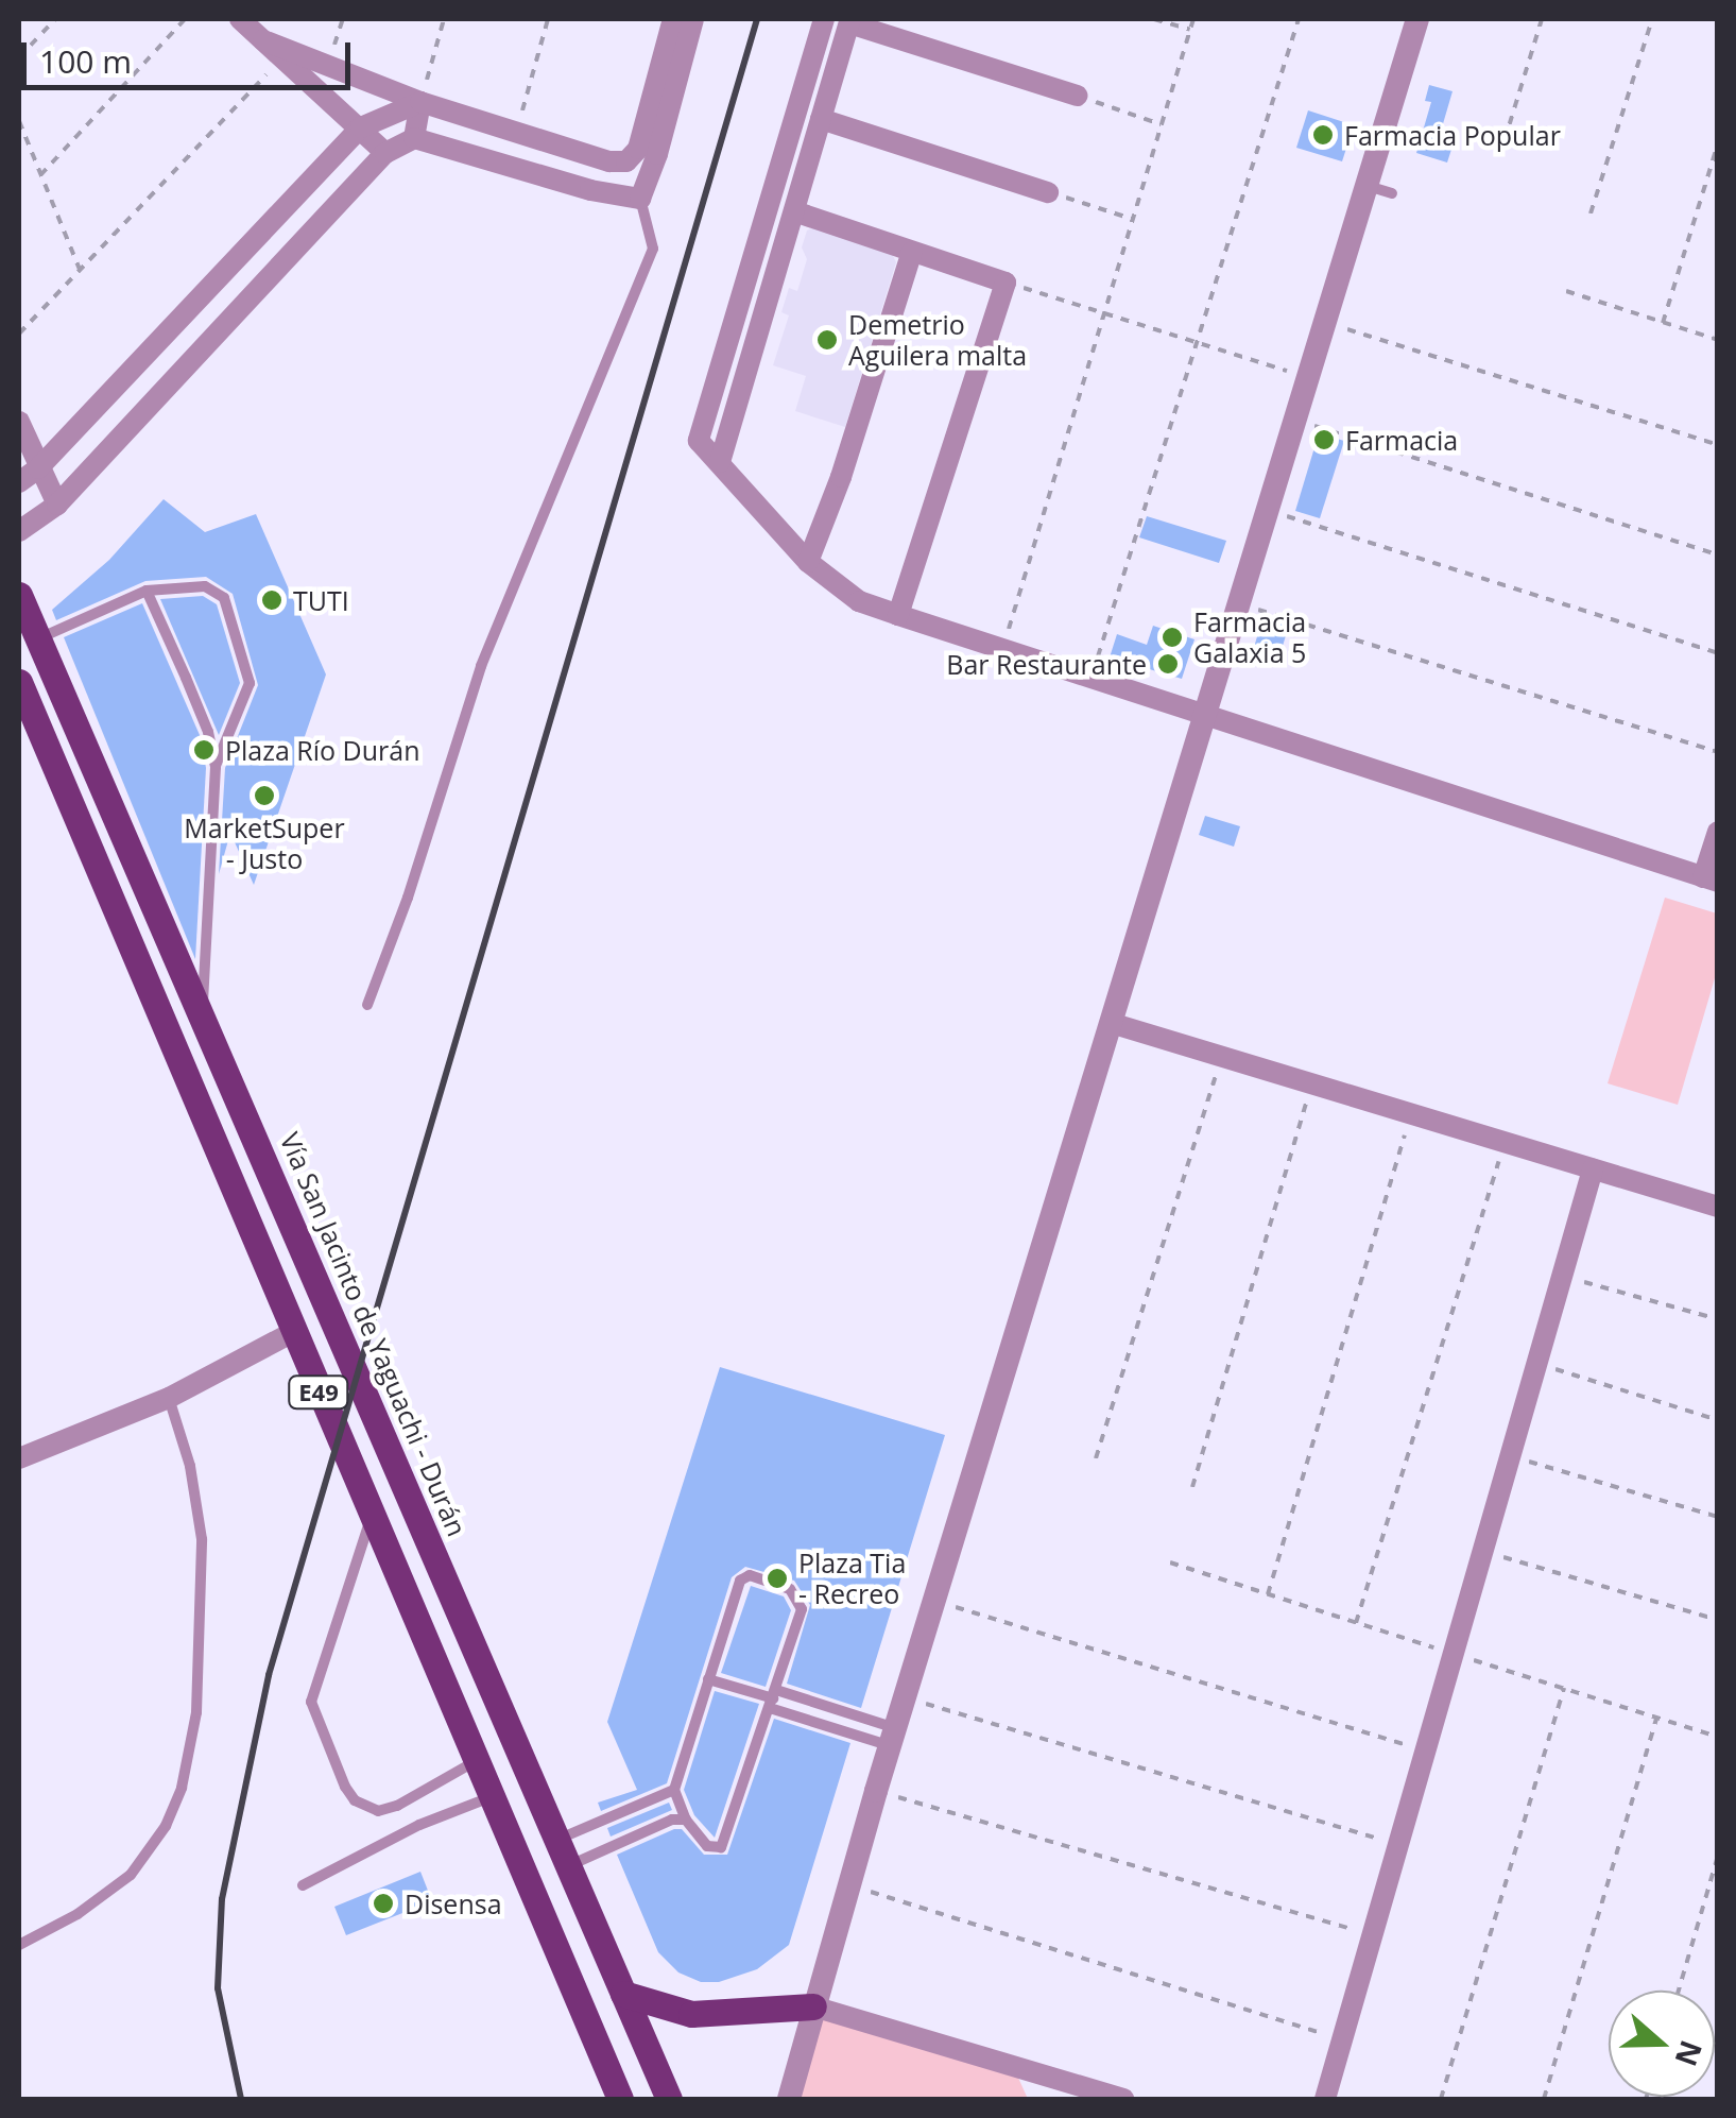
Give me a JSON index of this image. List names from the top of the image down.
{
  "streets": {
    "main road": ["Vía San Jacinto de Yaguachi - Durán", "E49"]
  },
  "places": [
    "Farmacia Popular",
    "Demetrio Aguilera malta",
    "Farmacia",
    "TUTI",
    "Farmacia Galaxia 5",
    "Bar Restaurante",
    "Plaza Río Durán",
    "MarketSuper - Justo",
    "Plaza Tia - Recreo",
    "Disensa"
  ],
  "scale_bar": "100 m",
  "north": "right"
}
